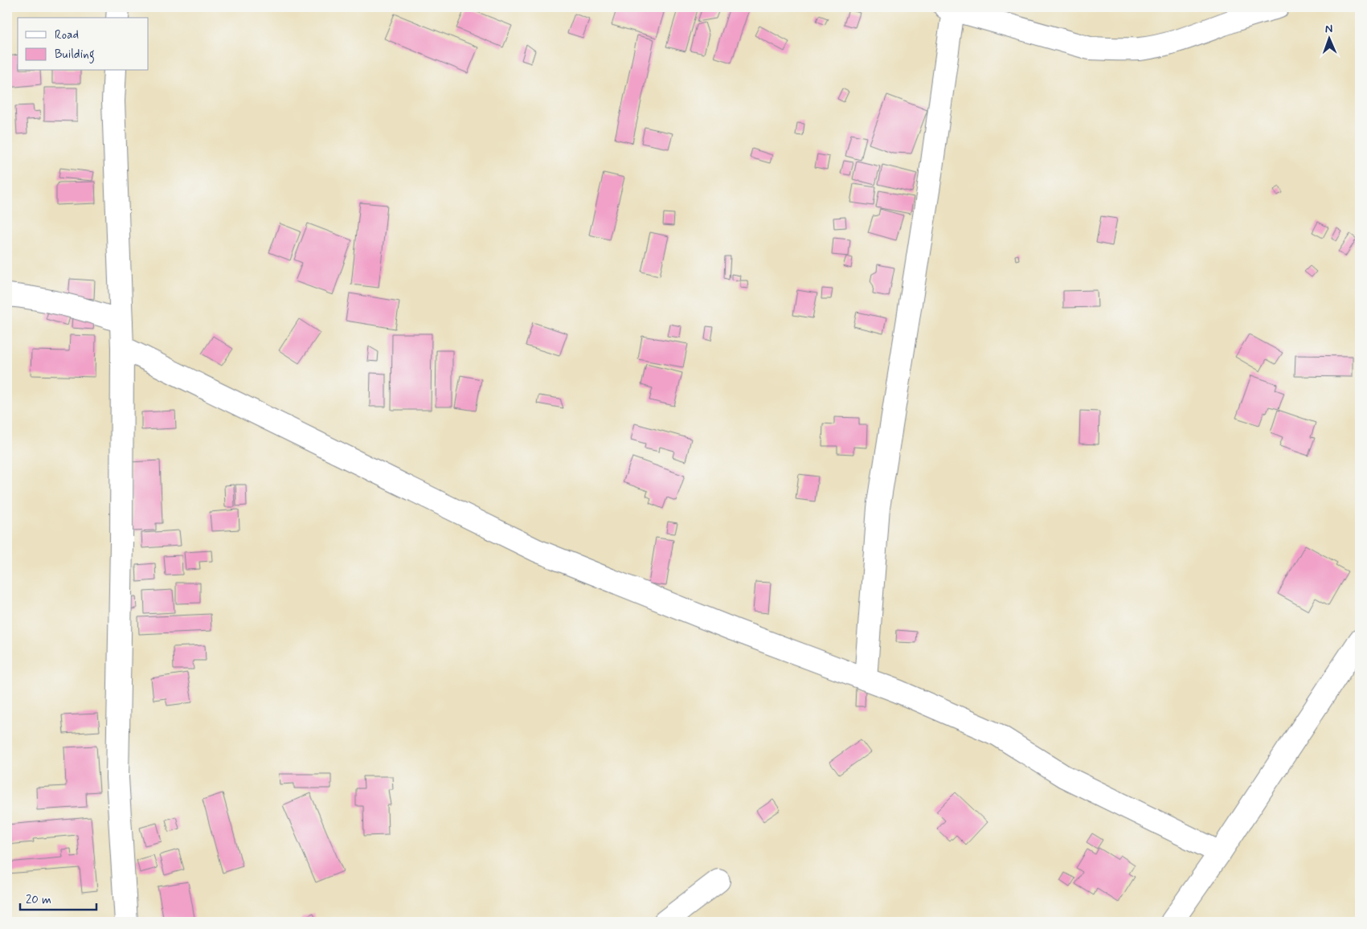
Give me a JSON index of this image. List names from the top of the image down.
{
  "legend": ["Road", "Building"],
  "scale_bar": "20 m",
  "north": "top"
}
